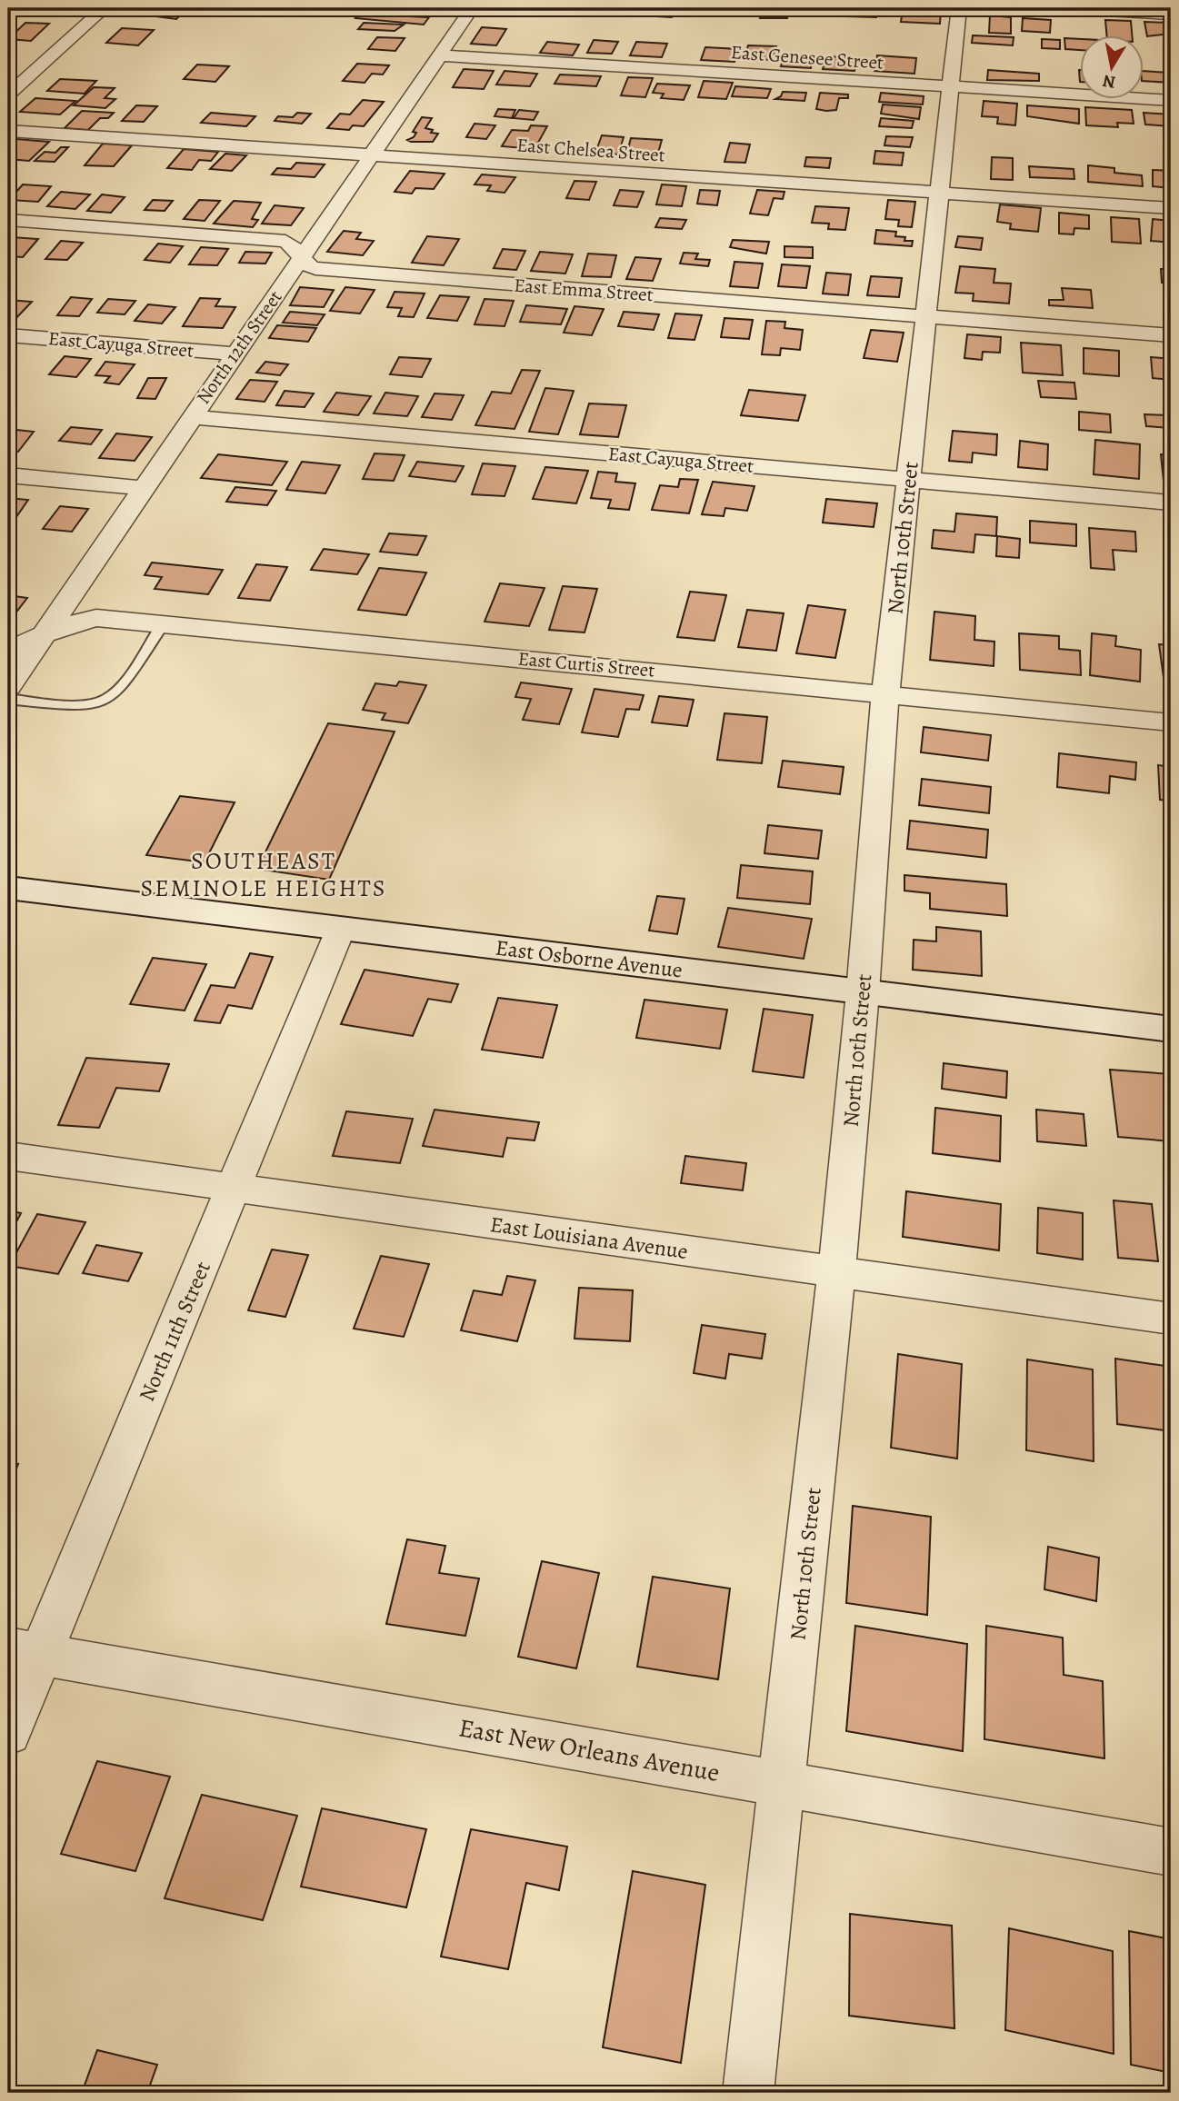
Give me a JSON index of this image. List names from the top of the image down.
{
  "streets": {
    "street": [
      "East Genesee Street",
      "East Chelsea Street",
      "East Emma Street",
      "East Cayuga Street",
      "North 12th Street",
      "North 10th Street",
      "East Curtis Street",
      "East Osborne Avenue",
      "East Louisiana Avenue",
      "North 11th Street",
      "East New Orleans Avenue"
    ]
  },
  "crossings": [
    ["East Genesee Street", "North 12th Street"],
    ["East Genesee Street", "North 10th Street"],
    ["East Chelsea Street", "North 12th Street"],
    ["East Chelsea Street", "North 10th Street"],
    ["East Emma Street", "North 12th Street"],
    ["East Emma Street", "North 10th Street"],
    ["East Cayuga Street", "North 12th Street"],
    ["East Cayuga Street", "North 10th Street"],
    ["North 12th Street", "East Curtis Street"],
    ["North 10th Street", "East Curtis Street"],
    ["North 10th Street", "East Osborne Avenue"],
    ["North 10th Street", "East Louisiana Avenue"],
    ["North 10th Street", "East New Orleans Avenue"],
    ["East Osborne Avenue", "North 11th Street"],
    ["East Louisiana Avenue", "North 11th Street"],
    ["North 11th Street", "East New Orleans Avenue"]
  ],
  "districts": ["SOUTHEAST SEMINOLE HEIGHTS"],
  "north": "bottom"
}
